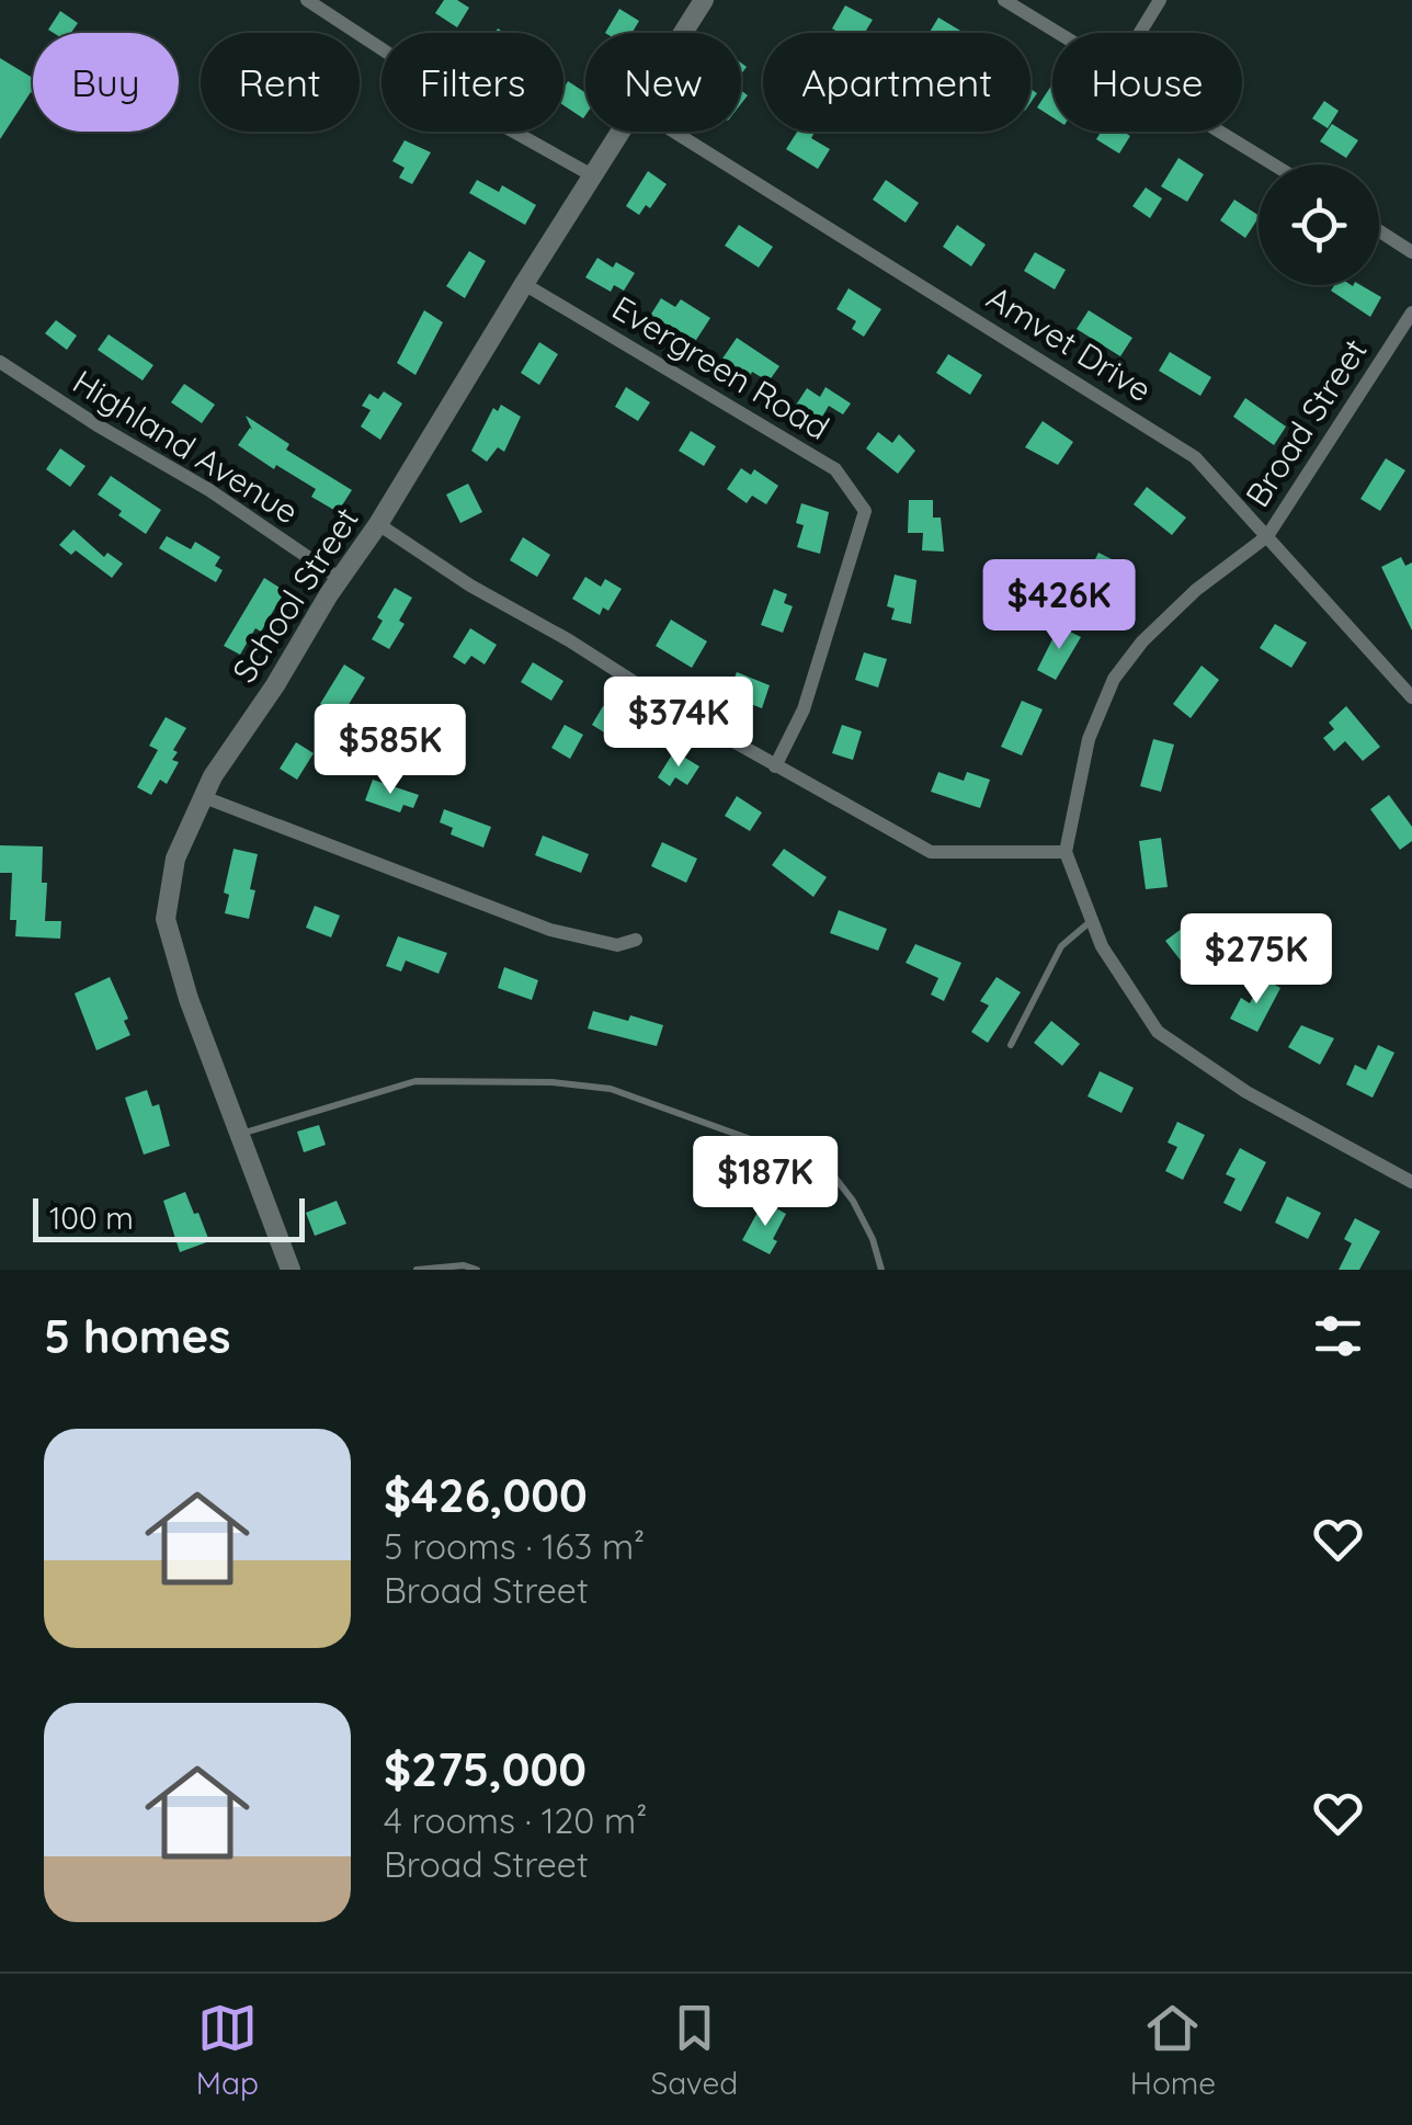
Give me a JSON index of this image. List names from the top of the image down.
{
  "streets": {
    "street": [
      "Amvet Drive",
      "Evergreen Road",
      "Broad Street",
      "Highland Avenue",
      "School Street"
    ]
  },
  "crossings": [
    ["Amvet Drive", "Broad Street"],
    ["Evergreen Road", "School Street"],
    ["Highland Avenue", "School Street"]
  ],
  "scale_bar": "100 m",
  "page": {
    "chip": [
      "Buy",
      "Rent",
      "Filters",
      "New",
      "Apartment",
      "House"
    ],
    "price": [
      "$426K",
      "$374K",
      "$585K",
      "$275K",
      "$187K"
    ],
    "scale": "100 m",
    "heading": "5 homes",
    "list": [
      {
        "name": "$426,000",
        "note": "5 rooms · 163 m² · Broad Street"
      },
      {
        "name": "$275,000",
        "note": "4 rooms · 120 m² · Broad Street"
      }
    ],
    "tabs": ["Map", "Saved", "Home"]
  }
}
